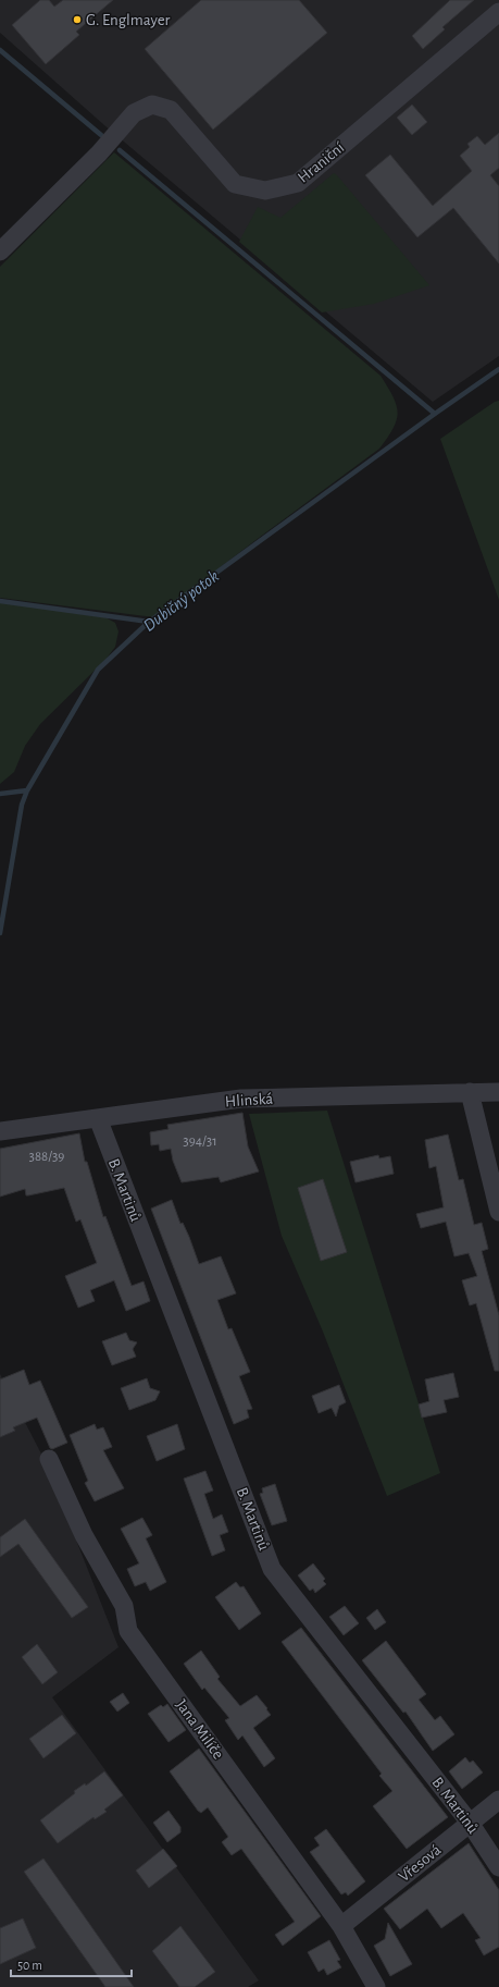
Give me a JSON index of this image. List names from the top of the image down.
{
  "streets": {
    "street": [
      "Hraniční",
      "Hlinská",
      "B. Martinů",
      "Jana Milíče",
      "Vřesová"
    ]
  },
  "crossings": [
    ["Hlinská", "B. Martinů"],
    ["B. Martinů", "Vřesová"],
    ["Jana Milíče", "Vřesová"]
  ],
  "water": ["Dubičný potok"],
  "places": ["G. Englmayer"],
  "house_numbers": ["394/31", "388/39"],
  "scale_bar": "50 m"
}
